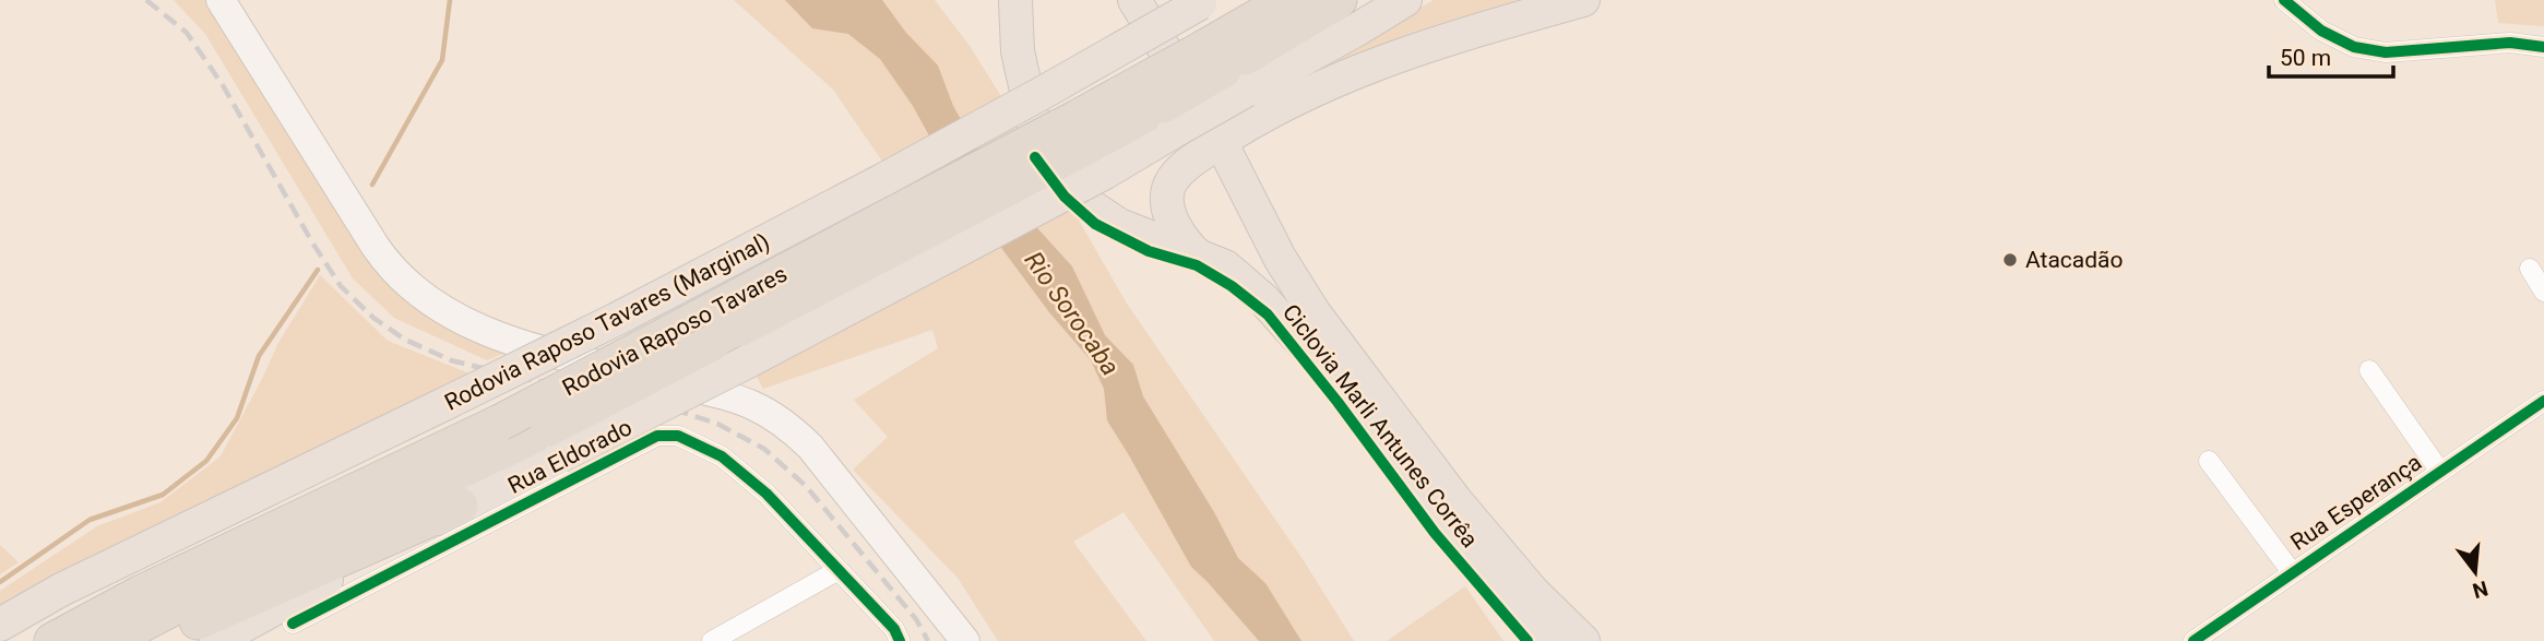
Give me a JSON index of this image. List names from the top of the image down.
{
  "streets": {
    "highway": ["Rodovia Raposo Tavares (Marginal)", "Rodovia Raposo Tavares"],
    "street": ["Rua Eldorado", "Rua Esperança"],
    "cycle path": ["Ciclovia Marli Antunes Corrêa"]
  },
  "water": ["Rio Sorocaba"],
  "places": ["Atacadão"],
  "scale_bar": "50 m",
  "north": "bottom"
}
